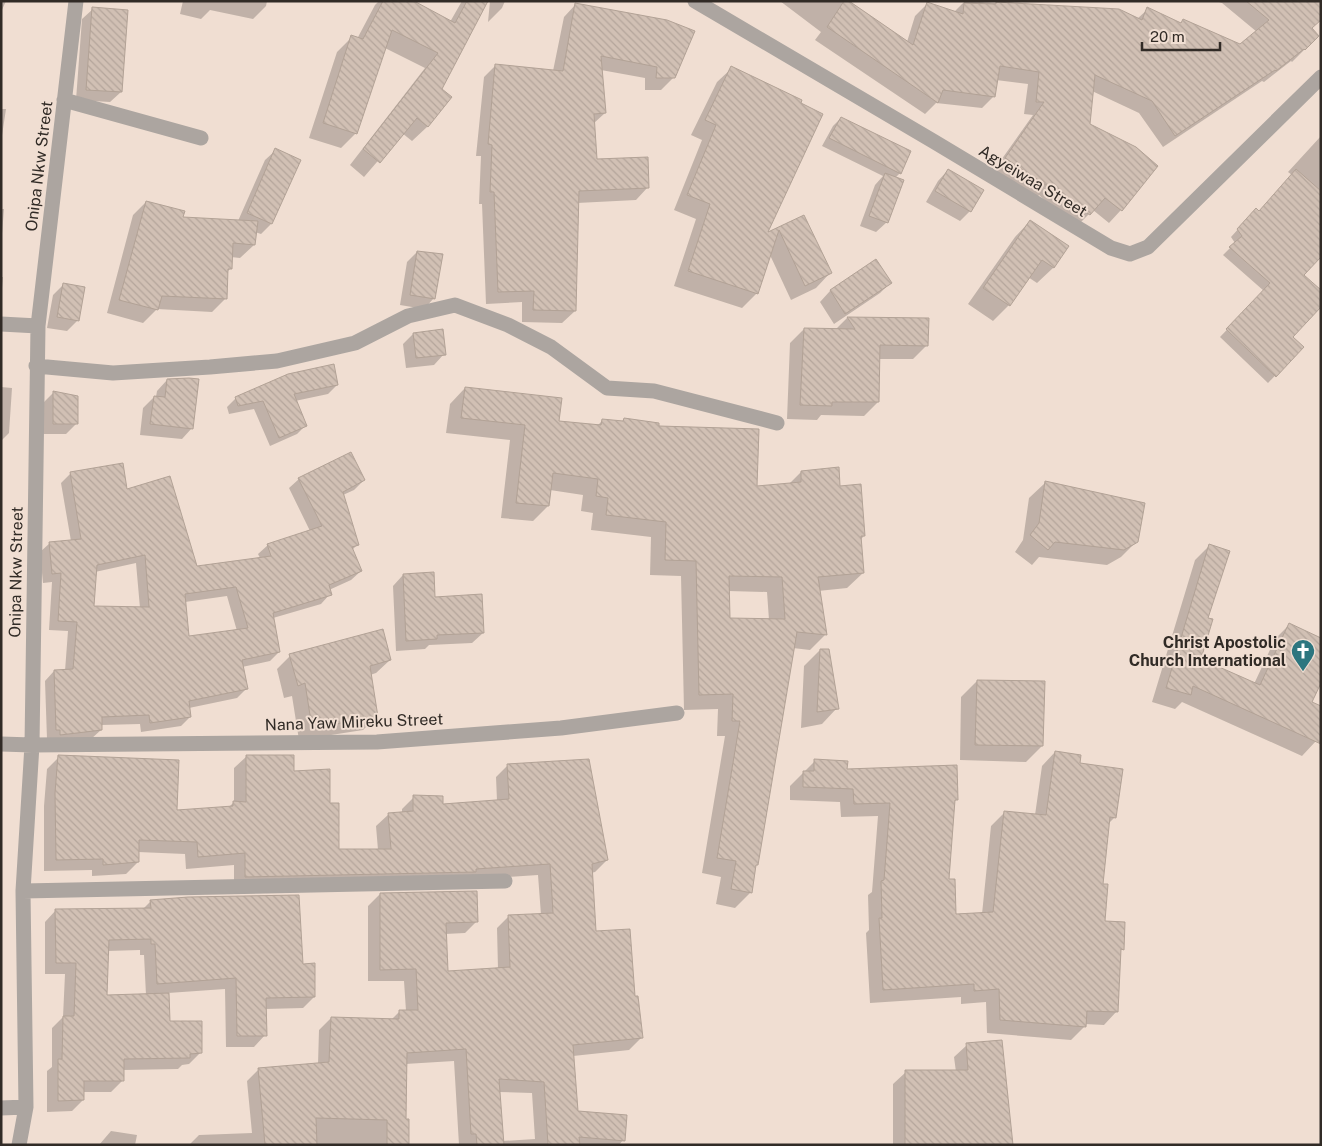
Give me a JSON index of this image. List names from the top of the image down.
{
  "streets": {
    "street": ["Onipa Nkw Street", "Agyeiwaa Street", "Nana Yaw Mireku Street"]
  },
  "crossings": [
    ["Onipa Nkw Street", "Nana Yaw Mireku Street"]
  ],
  "places": {
    "church": ["Christ Apostolic Church International"]
  },
  "scale_bar": "20 m"
}
